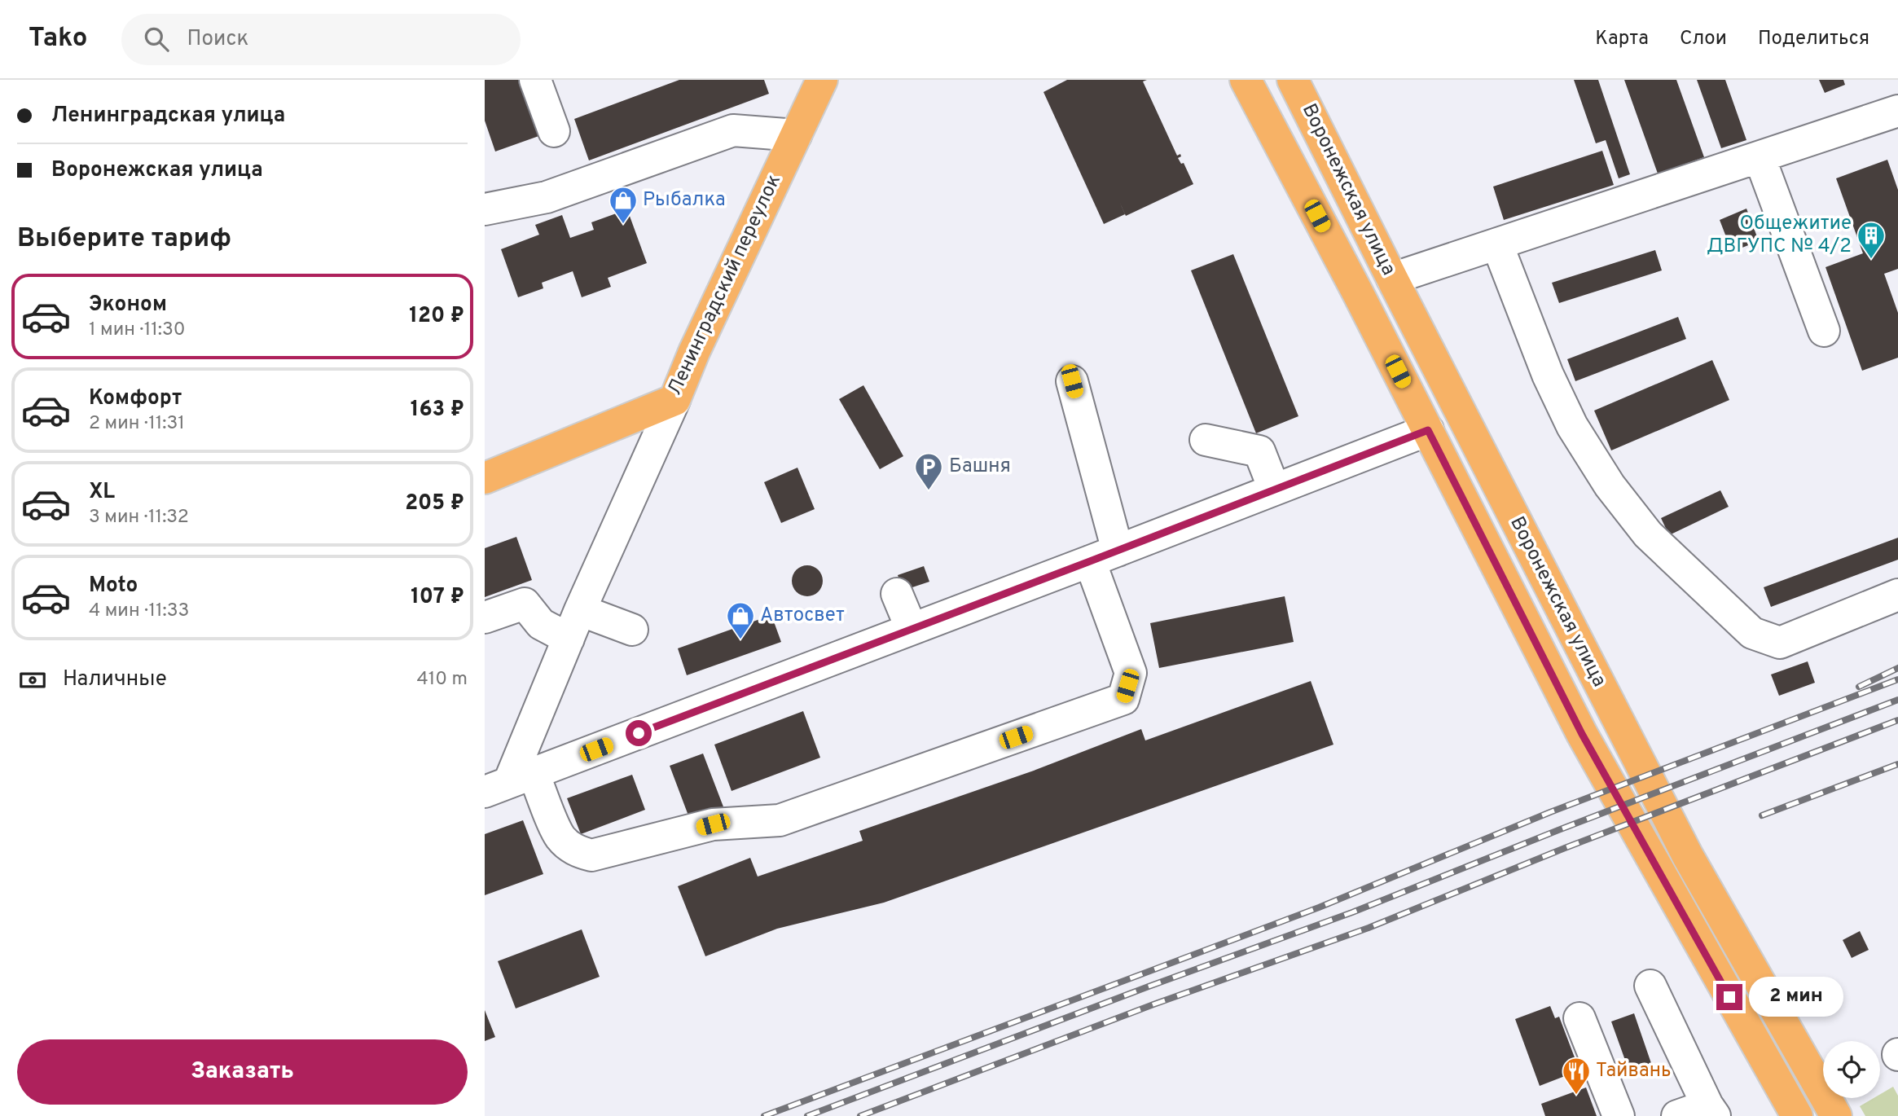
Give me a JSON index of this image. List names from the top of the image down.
{
  "streets": {
    "main road": ["Воронежская улица", "Ленинградский переулок"]
  },
  "places": {
    "shop": ["Рыбалка", "Автосвет"],
    "building": ["Общежитие ДВГУПС № 4/2"],
    "parking": ["Башня"],
    "restaurant": ["Тайвань"]
  },
  "page": {
    "header": "Tako",
    "search": "Поиск",
    "nav": ["Карта", "Слои", "Поделиться"],
    "banner": ["Ленинградская улица", "Воронежская улица"],
    "heading": "Выберите тариф",
    "list": [
      {
        "name": "Эконом",
        "note": "1 мин · 11:30",
        "value": "120 ₽"
      },
      {
        "name": "Комфорт",
        "note": "2 мин · 11:31",
        "value": "163 ₽"
      },
      {
        "name": "XL",
        "note": "3 мин · 11:32",
        "value": "205 ₽"
      },
      {
        "name": "Moto",
        "note": "4 мин · 11:33",
        "value": "107 ₽"
      }
    ],
    "pay": ["Наличные", "410 m"],
    "bubble": "2 мин",
    "buttons": "Заказать"
  }
}
